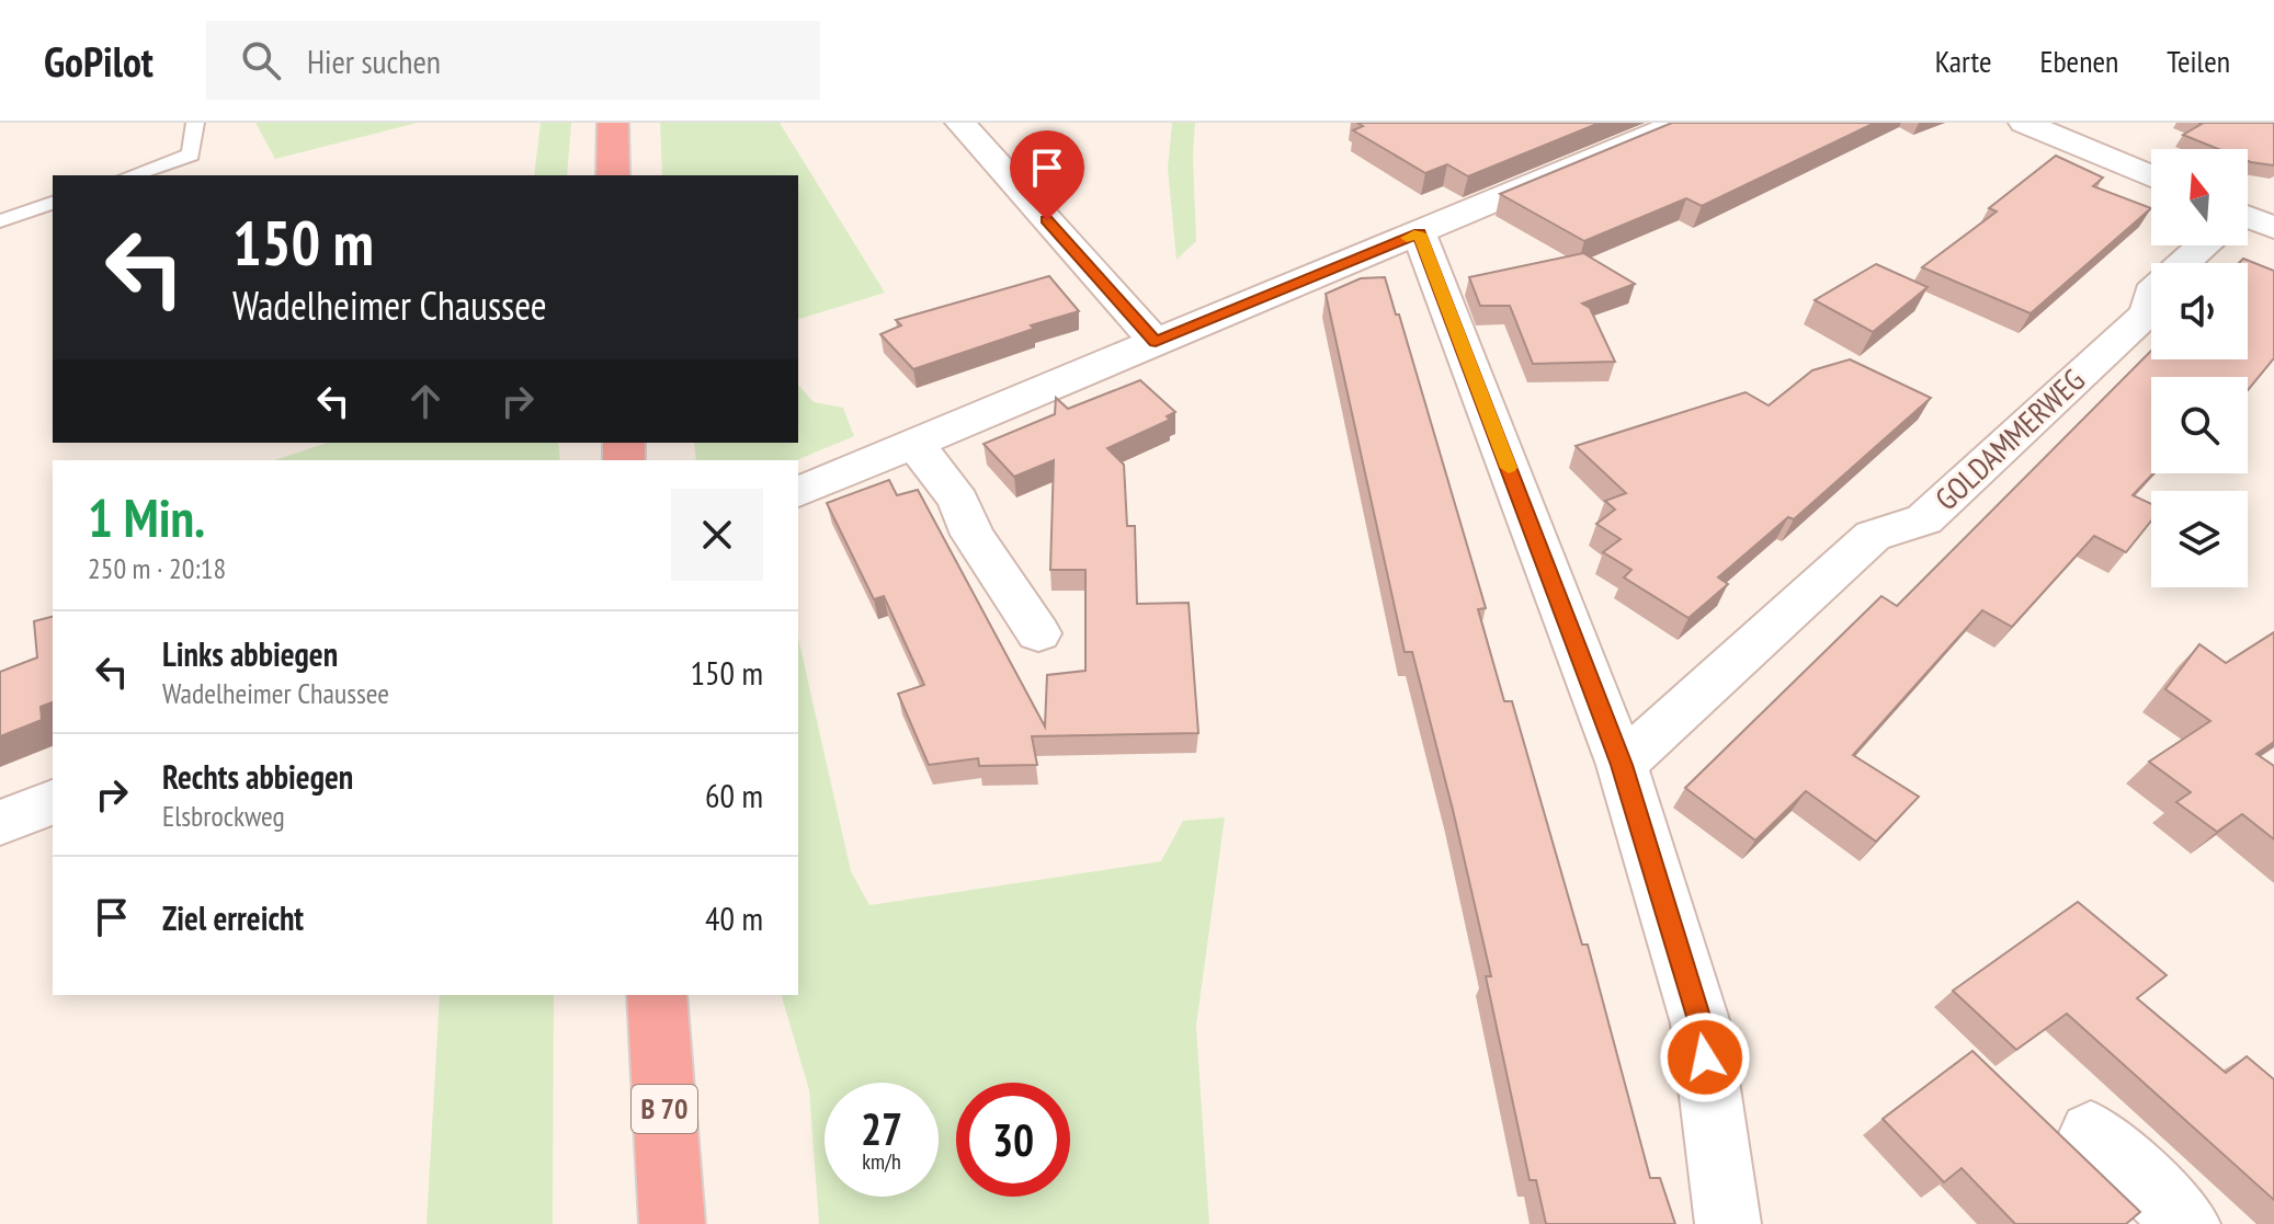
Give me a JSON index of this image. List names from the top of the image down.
{
  "streets": {
    "highway": ["B 70"],
    "street": ["GOLDAMMERWEG"]
  },
  "north": "top",
  "page": {
    "header": "GoPilot",
    "search": "Hier suchen",
    "nav": ["Karte", "Ebenen", "Teilen"],
    "turn": ["150 m", "Wadelheimer Chaussee"],
    "heading": ["1 Min.", "250 m · 20:18"],
    "list": [
      {
        "name": "Links abbiegen",
        "note": "Wadelheimer Chaussee",
        "value": "150 m"
      },
      {
        "name": "Rechts abbiegen",
        "note": "Elsbrockweg",
        "value": "60 m"
      },
      {
        "name": "Ziel erreicht",
        "value": "40 m"
      }
    ],
    "speed": "27 km/h",
    "limit": "30"
  }
}
